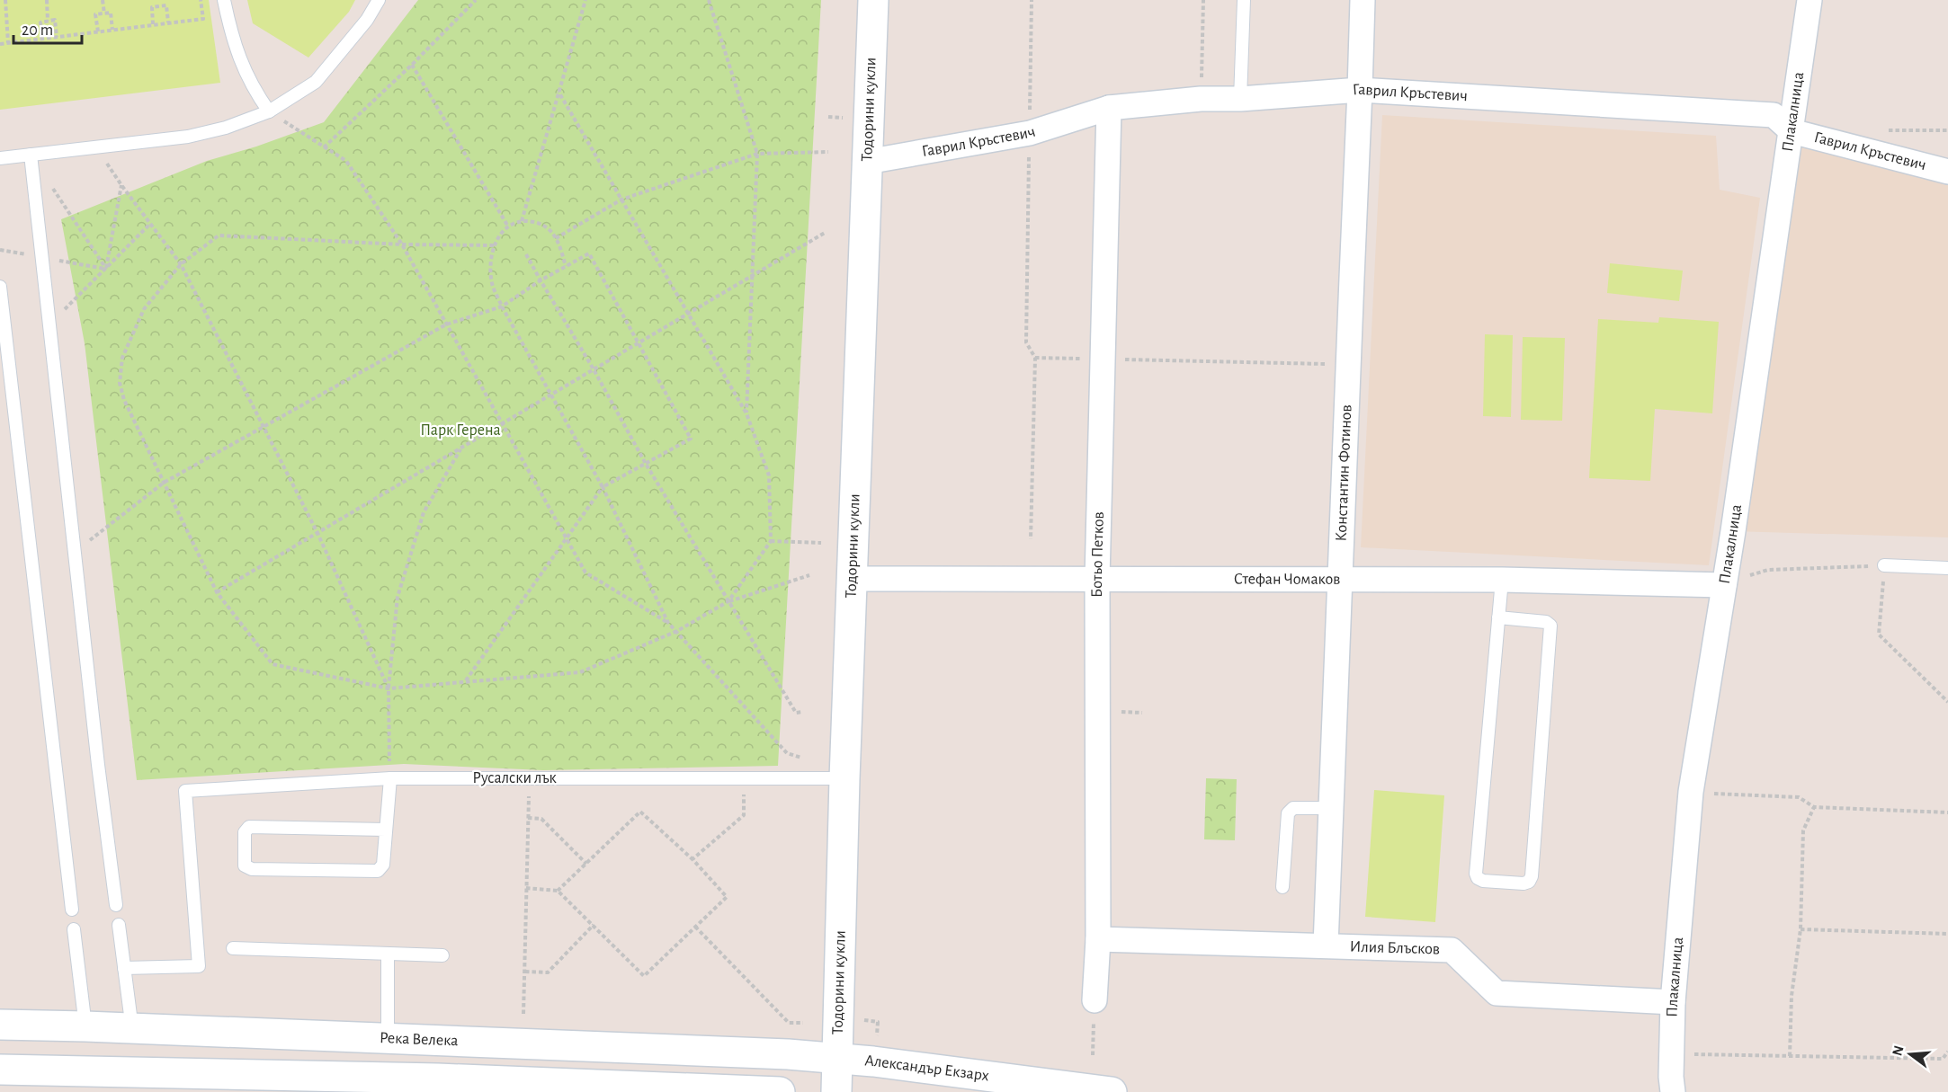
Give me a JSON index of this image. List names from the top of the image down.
{
  "streets": {
    "street": [
      "Гаврил Кръстевич",
      "Тодорини кукли",
      "Плакалница",
      "Константин Фотинов",
      "Ботьо Петков",
      "Стефан Чомаков",
      "Илия Блъсков",
      "Река Велека",
      "Александър Екзарх"
    ],
    "lane": ["Русалски лък"]
  },
  "crossings": [
    ["Гаврил Кръстевич", "Тодорини кукли"],
    ["Гаврил Кръстевич", "Плакалница"],
    ["Гаврил Кръстевич", "Константин Фотинов"],
    ["Гаврил Кръстевич", "Ботьо Петков"],
    ["Тодорини кукли", "Стефан Чомаков"],
    ["Тодорини кукли", "Русалски лък"],
    ["Тодорини кукли", "Река Велека"],
    ["Тодорини кукли", "Александър Екзарх"],
    ["Плакалница", "Стефан Чомаков"],
    ["Плакалница", "Илия Блъсков"],
    ["Константин Фотинов", "Стефан Чомаков"],
    ["Константин Фотинов", "Илия Блъсков"],
    ["Ботьо Петков", "Стефан Чомаков"],
    ["Ботьо Петков", "Илия Блъсков"],
    ["Река Велека", "Александър Екзарх"]
  ],
  "parks": ["Парк Герена"],
  "scale_bar": "20 m",
  "north": "left"
}
